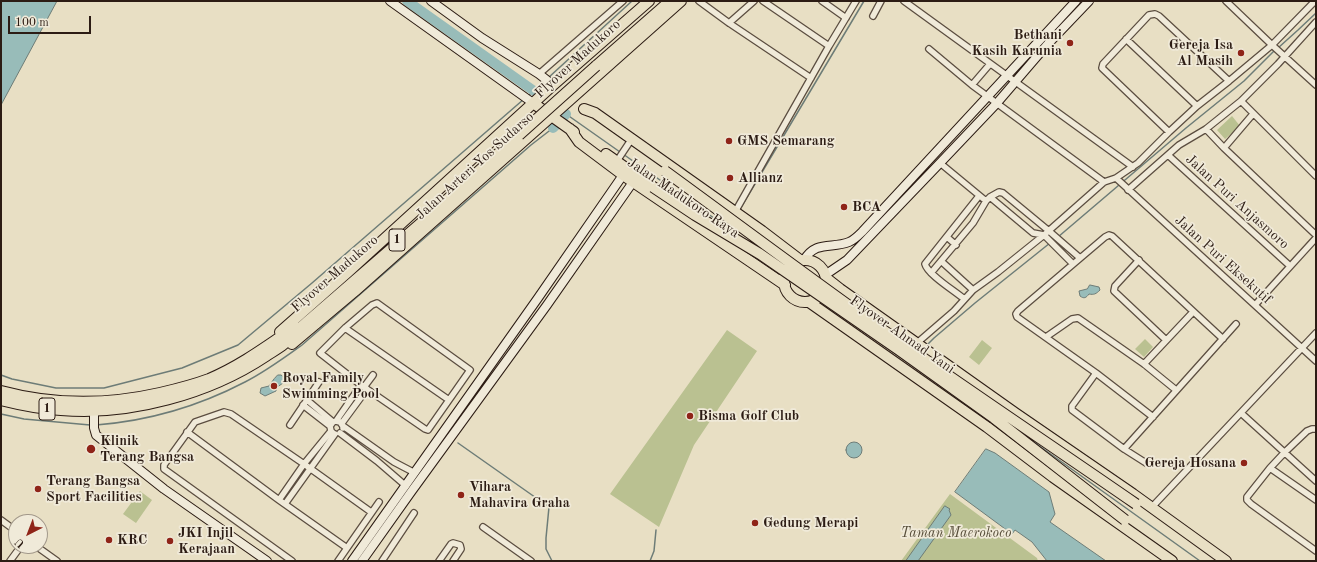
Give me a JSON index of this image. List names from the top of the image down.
{
  "streets": {
    "highway": [
      "Flyover Madukoro",
      "Jalan Arteri Yos Sudarso",
      "Jalan Madukoro Raya",
      "1",
      "Flyover Ahmad Yani"
    ],
    "street": ["Jalan Puri Anjasmoro", "Jalan Puri Eksekutif"]
  },
  "crossings": [
    ["Flyover Madukoro", "Jalan Arteri Yos Sudarso"],
    ["Flyover Madukoro", "1"],
    ["Jalan Arteri Yos Sudarso", "Jalan Madukoro Raya"],
    ["Jalan Arteri Yos Sudarso", "1"],
    ["Jalan Madukoro Raya", "Flyover Ahmad Yani"],
    ["Jalan Puri Anjasmoro", "Jalan Puri Eksekutif"]
  ],
  "parks": ["Taman Maerokoco"],
  "places": [
    "Bethani Kasih Karunia",
    "Gereja Isa Al Masih",
    "GMS Semarang",
    "Allianz",
    "BCA",
    "Royal Family Swimming Pool",
    "Bisma Golf Club",
    "Klinik Terang Bangsa",
    "Gereja Hosana",
    "Terang Bangsa Sport Facilities",
    "Vihara Mahavira Graha",
    "Gedung Merapi",
    "KRC",
    "JKI Injil Kerajaan"
  ],
  "scale_bar": "100 m",
  "north": "bottom left"
}
